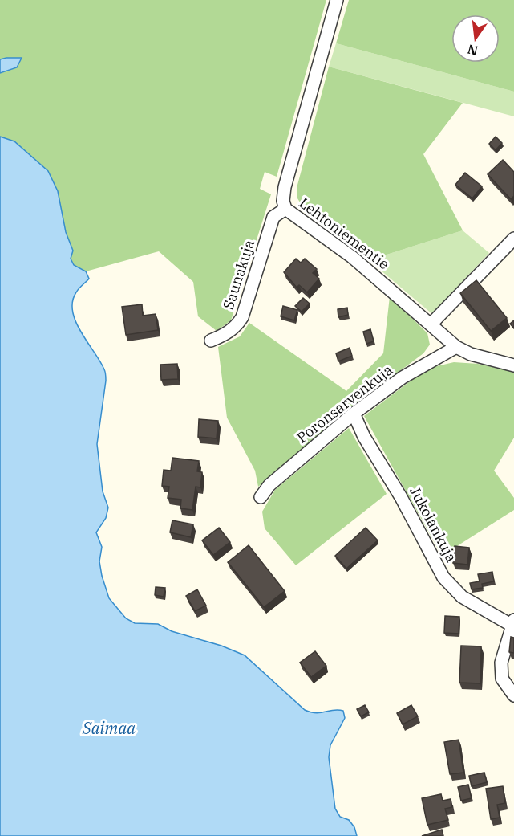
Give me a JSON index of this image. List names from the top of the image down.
{
  "streets": {
    "street": [
      "Lehtoniementie",
      "Saunakuja",
      "Poronsarvenkuja",
      "Jukolankuja"
    ]
  },
  "crossings": [
    ["Lehtoniementie", "Saunakuja"],
    ["Lehtoniementie", "Poronsarvenkuja"],
    ["Poronsarvenkuja", "Jukolankuja"]
  ],
  "water": ["Saimaa"],
  "north": "bottom"
}
